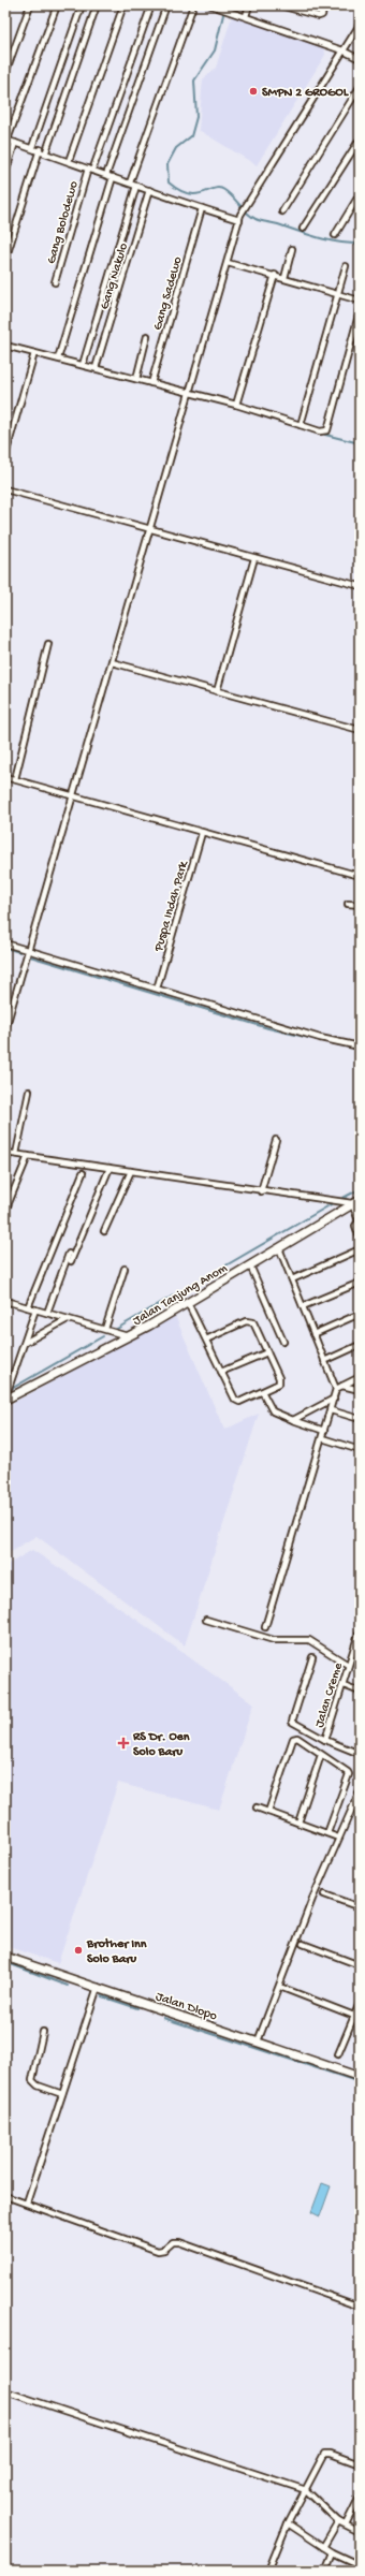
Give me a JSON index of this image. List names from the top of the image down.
{
  "streets": {
    "main road": ["Jalan Tanjung Anom", "Jalan Dlopo"],
    "street": [
      "Gang Bolodewo",
      "Gang Nakulo",
      "Gang Sadewo",
      "Puspa Indah Park",
      "Jalan Creme"
    ]
  },
  "places": {
    "other": ["SMPN 2 GROGOL", "Brother Inn Solo Baru"],
    "health": ["RS Dr. Oen Solo Baru"]
  }
}
